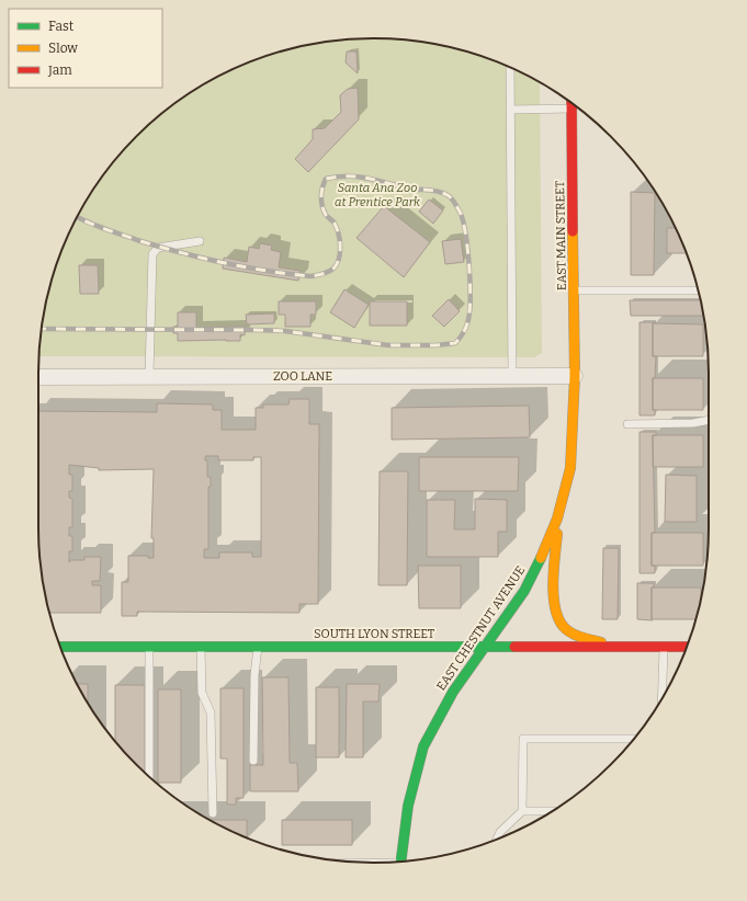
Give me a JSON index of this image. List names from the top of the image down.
{
  "streets": {
    "street": [
      "EAST MAIN STREET",
      "ZOO LANE",
      "EAST CHESTNUT AVENUE",
      "SOUTH LYON STREET"
    ]
  },
  "crossings": [
    ["EAST MAIN STREET", "ZOO LANE"],
    ["EAST MAIN STREET", "EAST CHESTNUT AVENUE"],
    ["ZOO LANE", "EAST CHESTNUT AVENUE"],
    ["EAST CHESTNUT AVENUE", "SOUTH LYON STREET"]
  ],
  "parks": ["Santa Ana Zoo at Prentice Park"],
  "legend": ["Fast", "Slow", "Jam"]
}
